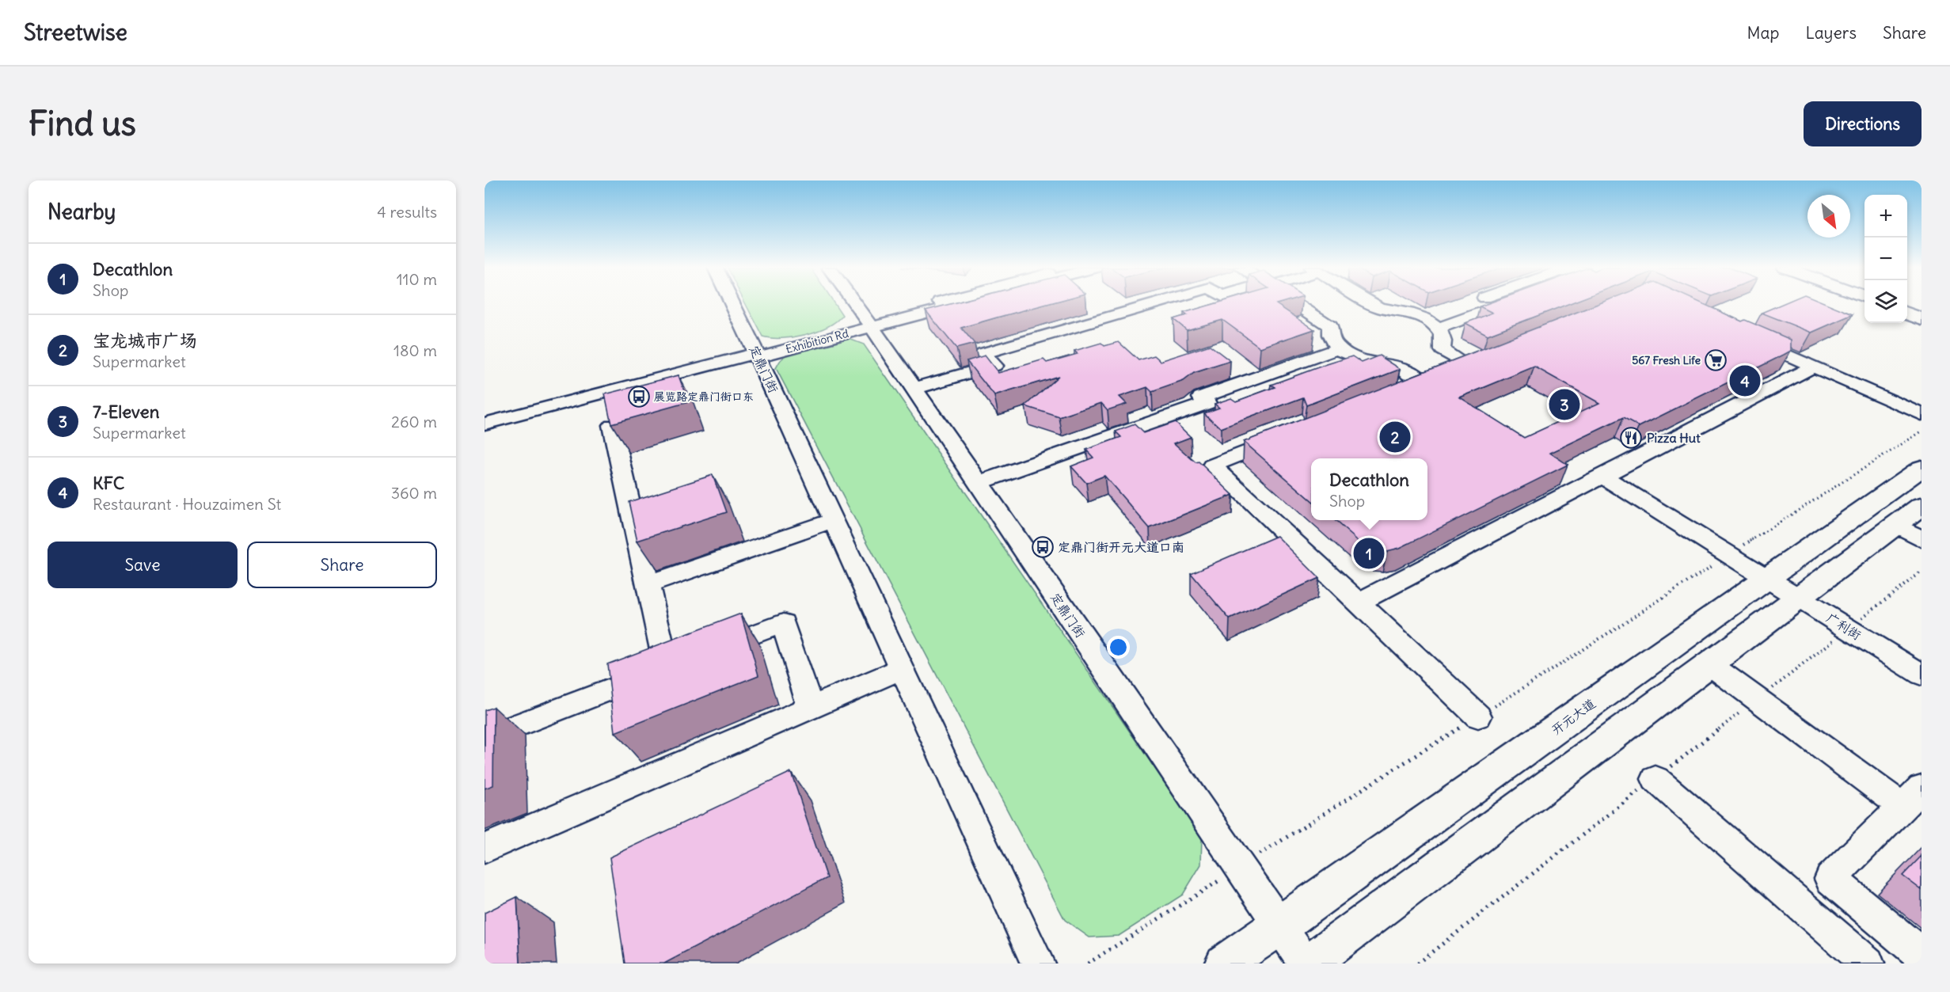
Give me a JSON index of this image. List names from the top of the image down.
{
  "streets": {
    "main road": ["开元大道"],
    "street": ["Exhibition Rd", "定鼎门街", "广利街"]
  },
  "crossings": [
    ["Exhibition Rd", "定鼎门街"],
    ["定鼎门街", "开元大道"],
    ["广利街", "开元大道"]
  ],
  "places": {
    "supermarket": ["567 Fresh Life"],
    "bus stop": ["展览路定鼎门街口东", "定鼎门街开元大道口南"],
    "restaurant": ["Pizza Hut"]
  },
  "north": "bottom right",
  "page": {
    "header": "Streetwise",
    "nav": ["Map", "Layers", "Share"],
    "buttons": [
      "Directions",
      ["Save", "Share"]
    ],
    "title": "Find us",
    "heading": ["Nearby", "4 results"],
    "map_buttons": ["+", "−"],
    "list": [
      {
        "mark": "1",
        "name": "Decathlon",
        "note": "Shop",
        "value": "110 m"
      },
      {
        "mark": "2",
        "name": "宝龙城市广场",
        "note": "Supermarket",
        "value": "180 m"
      },
      {
        "mark": "3",
        "name": "7-Eleven",
        "note": "Supermarket",
        "value": "260 m"
      },
      {
        "mark": "4",
        "name": "KFC",
        "note": "Restaurant · Houzaimen St",
        "value": "360 m"
      }
    ],
    "pins": [
      "4",
      "3",
      "2",
      "1"
    ],
    "popup": ["Decathlon", "Shop"]
  }
}
